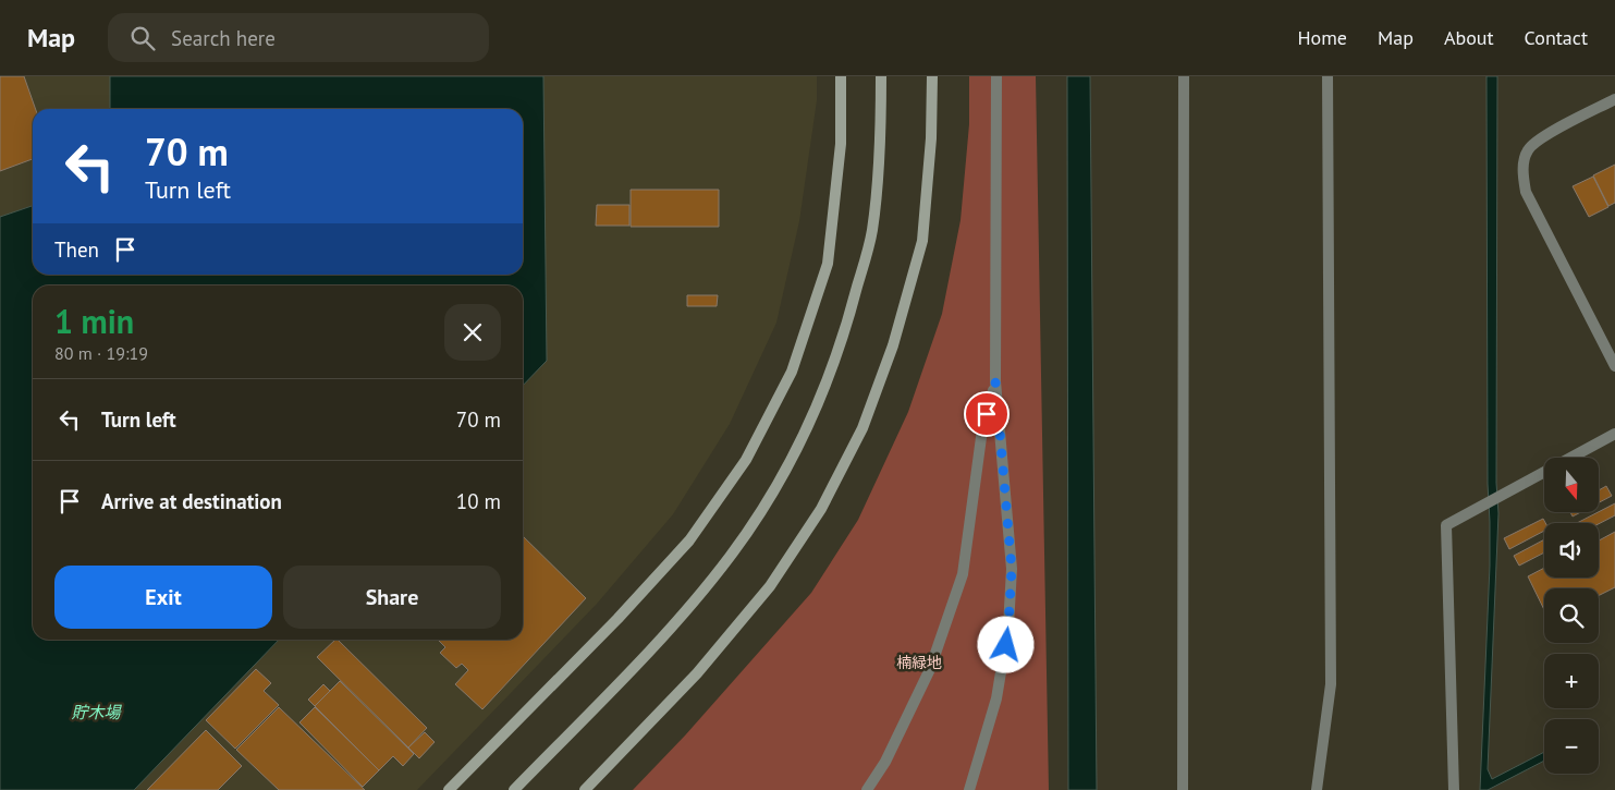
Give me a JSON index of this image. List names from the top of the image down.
{
  "water": ["貯木場"],
  "parks": ["楠緑地"],
  "north": "bottom",
  "page": {
    "header": "Map",
    "search": "Search here",
    "nav": [
      "Home",
      "Map",
      "About",
      "Contact"
    ],
    "turn": ["70 m", "Turn left"],
    "then": "Then",
    "heading": ["1 min", "80 m · 19:19"],
    "list": [
      {
        "name": "Turn left",
        "value": "70 m"
      },
      {
        "name": "Arrive at destination",
        "value": "10 m"
      }
    ],
    "map_buttons": ["+", "−"],
    "buttons": ["Exit", "Share"]
  }
}
